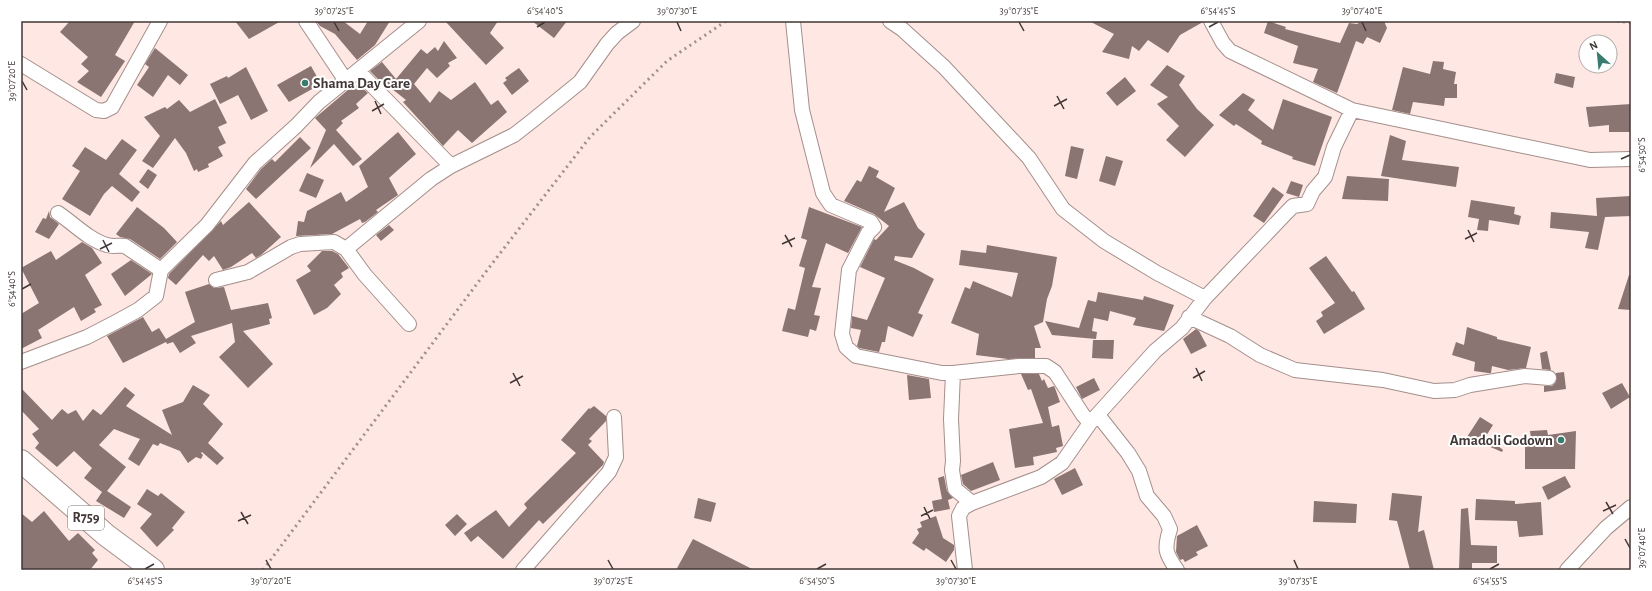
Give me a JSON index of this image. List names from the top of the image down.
{
  "streets": {
    "main road": ["R759"]
  },
  "places": ["Shama Day Care", "Amadoli Godown"],
  "north": "top left",
  "coordinates": [
    "39°07'25\"E",
    "6°54'40\"S",
    "39°07'30\"E",
    "39°07'35\"E",
    "6°54'45\"S",
    "39°07'40\"E",
    "39°07'20\"E",
    "6°54'50\"S",
    "6°54'55\"S"
  ]
}
